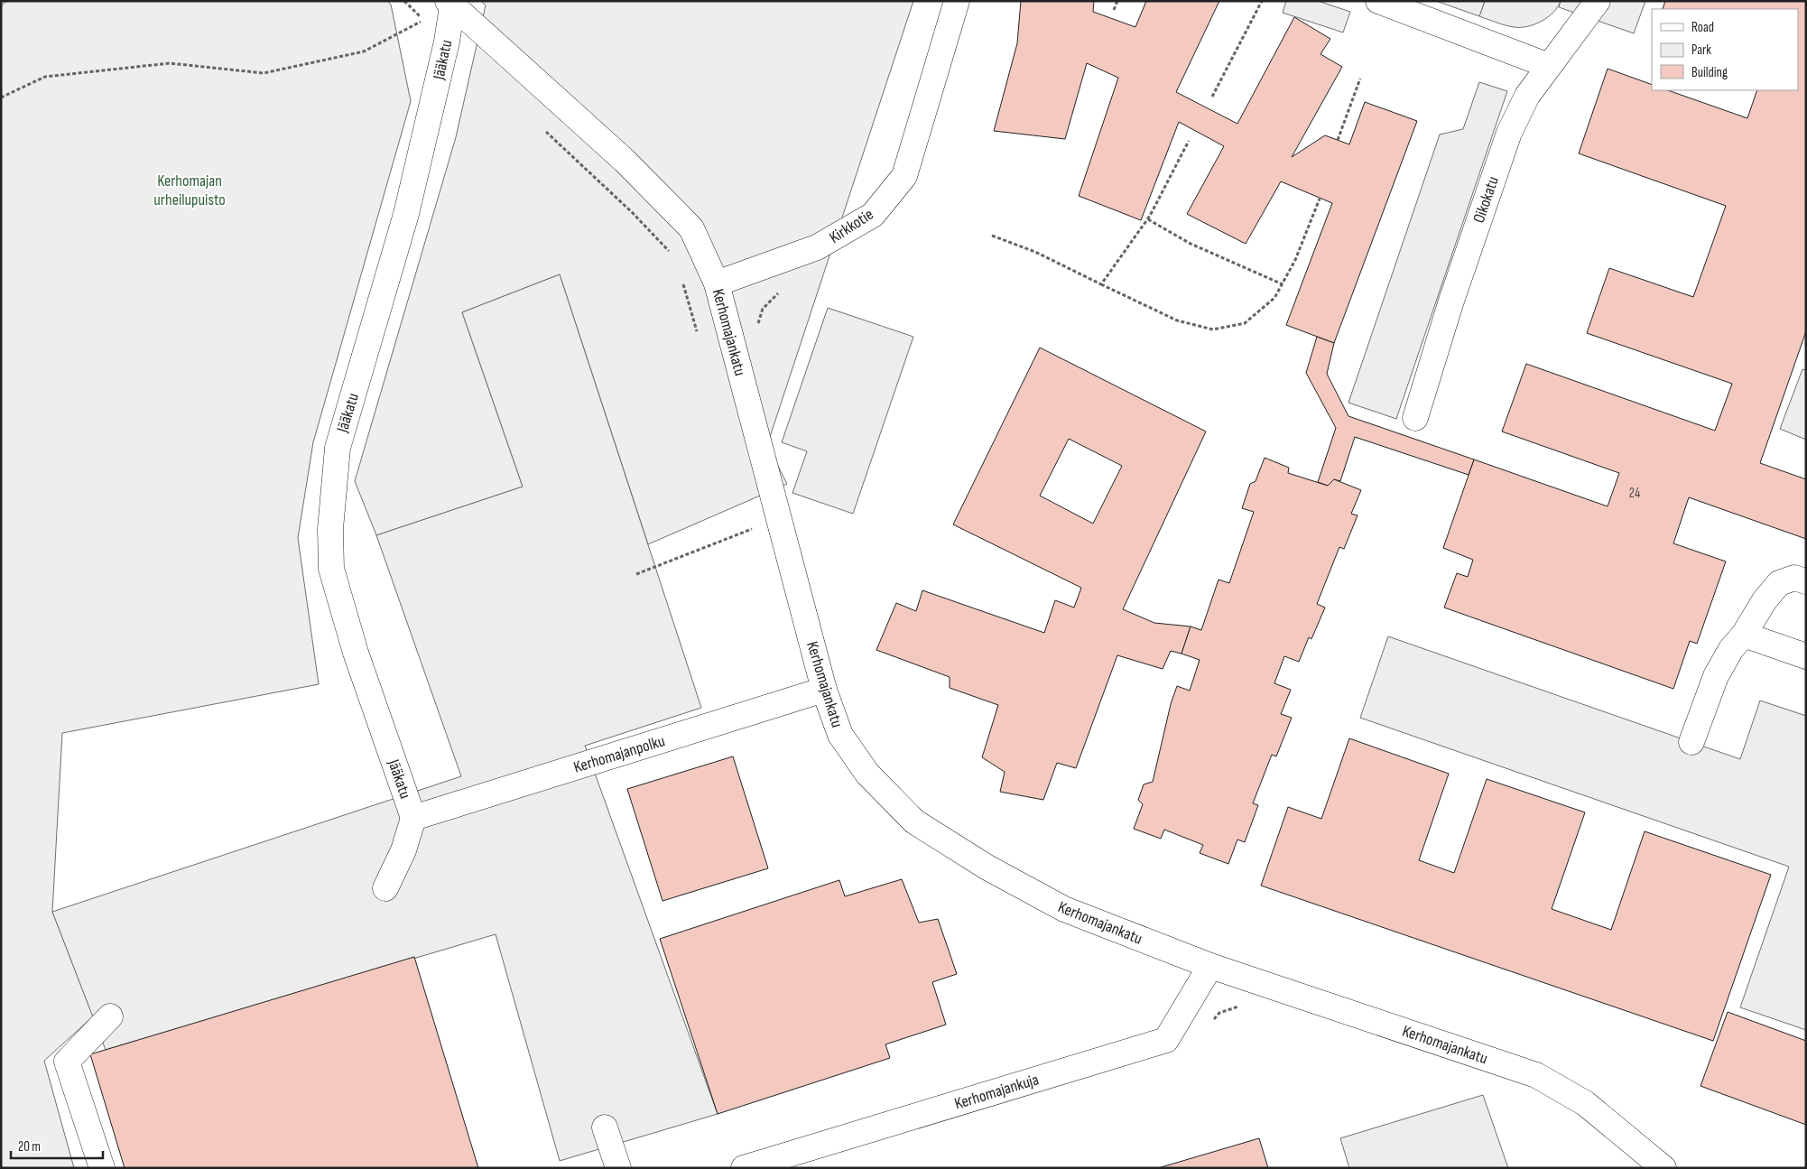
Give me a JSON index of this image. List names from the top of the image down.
{
  "streets": {
    "street": [
      "Jääkatu",
      "Oikokatu",
      "Kirkkotie",
      "Kerhomajankatu",
      "Kerhomajanpolku",
      "Kerhomajankuja"
    ]
  },
  "crossings": [
    ["Jääkatu", "Kerhomajankatu"],
    ["Jääkatu", "Kerhomajanpolku"],
    ["Kirkkotie", "Kerhomajankatu"],
    ["Kerhomajankatu", "Kerhomajanpolku"],
    ["Kerhomajankatu", "Kerhomajankuja"]
  ],
  "parks": ["Kerhomajan urheilupuisto"],
  "house_numbers": ["24"],
  "legend": ["Road", "Park", "Building"],
  "scale_bar": "20 m"
}
